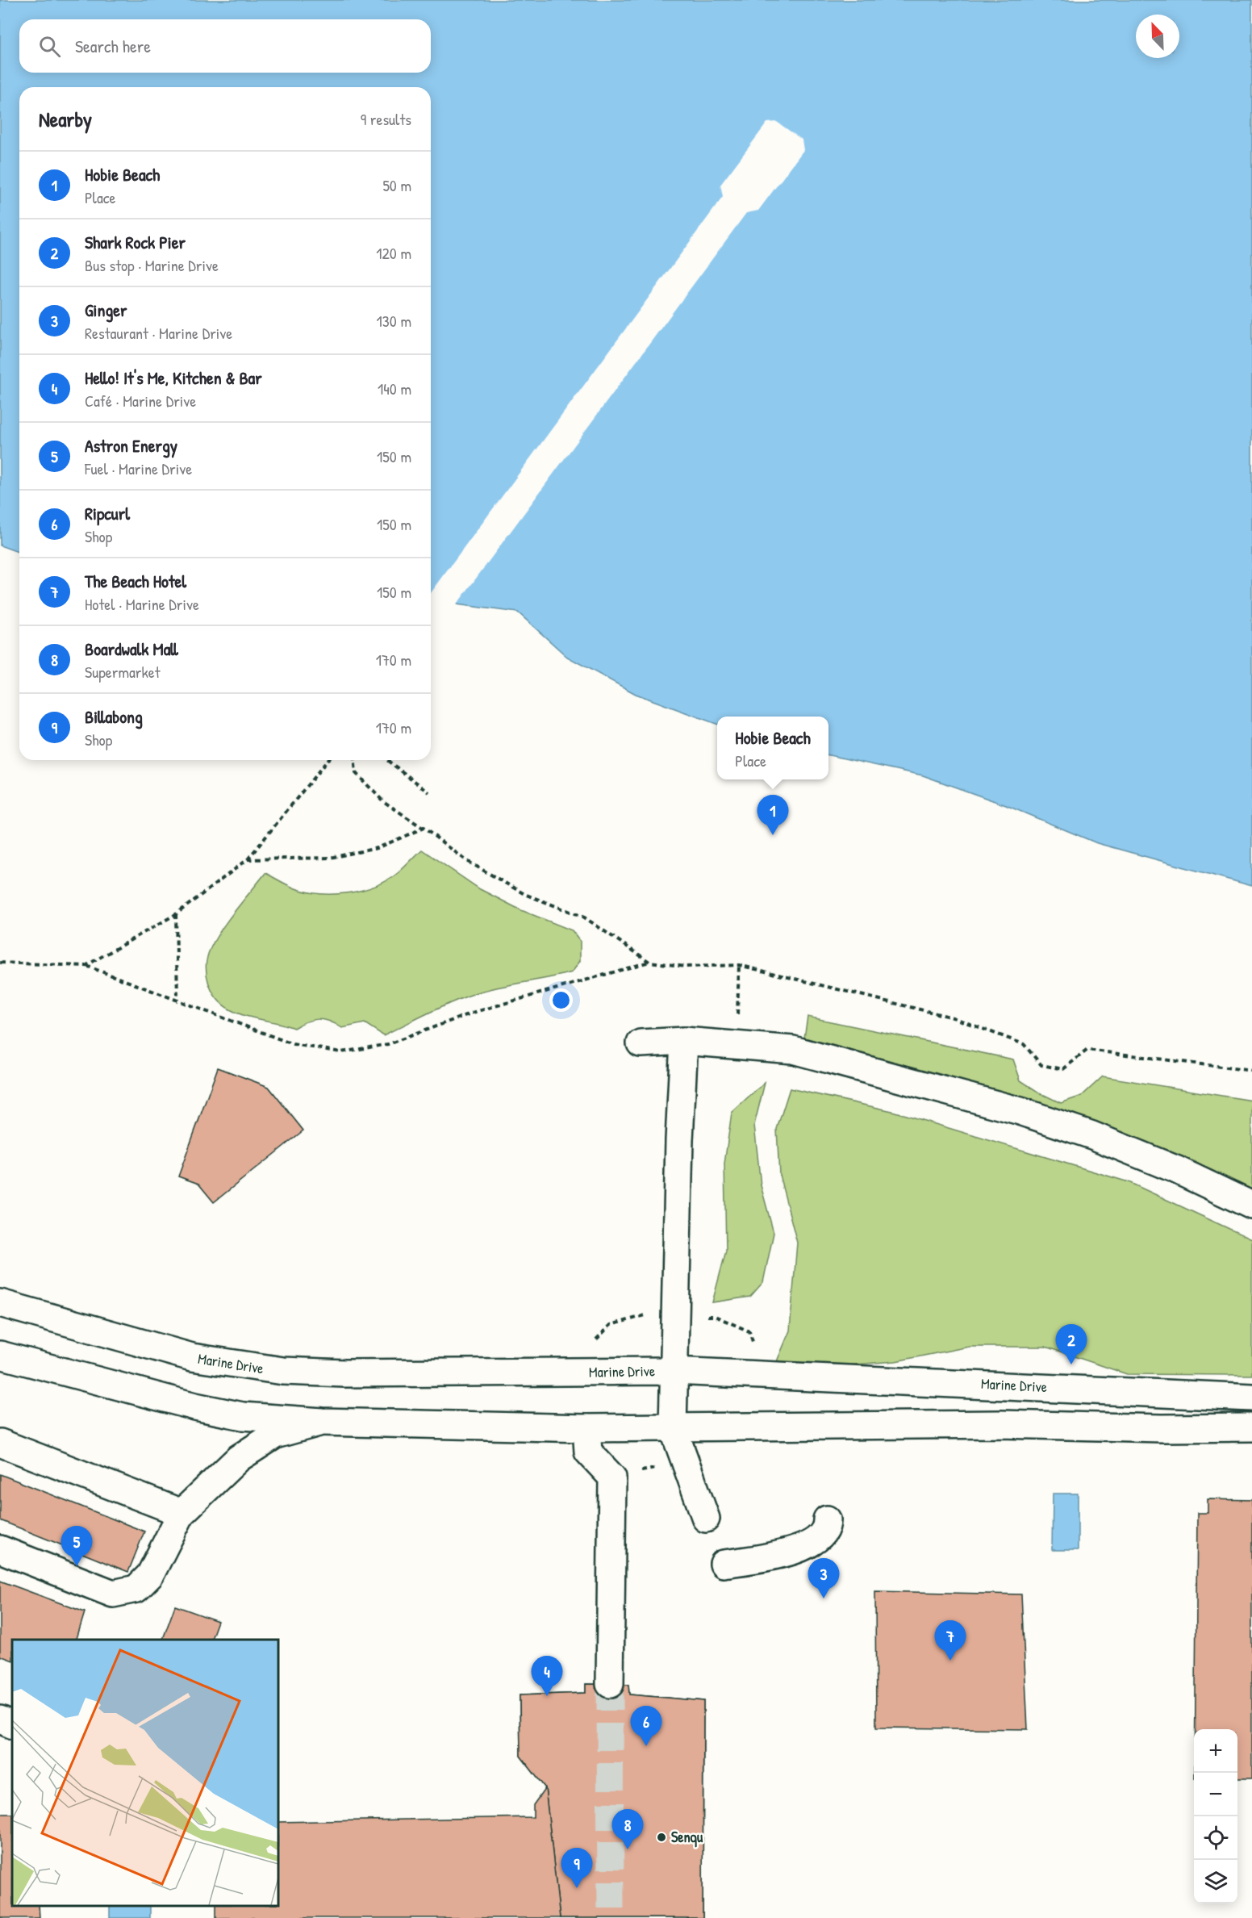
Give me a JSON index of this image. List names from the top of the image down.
{
  "streets": {
    "main road": ["Marine Drive"]
  },
  "places": ["Senqu"],
  "north": "top left",
  "page": {
    "search": "Search here",
    "heading": ["Nearby", "9 results"],
    "list": [
      {
        "mark": "1",
        "name": "Hobie Beach",
        "note": "Place",
        "value": "50 m"
      },
      {
        "mark": "2",
        "name": "Shark Rock Pier",
        "note": "Bus stop · Marine Drive",
        "value": "120 m"
      },
      {
        "mark": "3",
        "name": "Ginger",
        "note": "Restaurant · Marine Drive",
        "value": "130 m"
      },
      {
        "mark": "4",
        "name": "Hello! It's Me, Kitchen & Bar",
        "note": "Café · Marine Drive",
        "value": "140 m"
      },
      {
        "mark": "5",
        "name": "Astron Energy",
        "note": "Fuel · Marine Drive",
        "value": "150 m"
      },
      {
        "mark": "6",
        "name": "Ripcurl",
        "note": "Shop",
        "value": "150 m"
      },
      {
        "mark": "7",
        "name": "The Beach Hotel",
        "note": "Hotel · Marine Drive",
        "value": "150 m"
      },
      {
        "mark": "8",
        "name": "Boardwalk Mall",
        "note": "Supermarket",
        "value": "170 m"
      },
      {
        "mark": "9",
        "name": "Billabong",
        "note": "Shop",
        "value": "170 m"
      }
    ],
    "popup": ["Hobie Beach", "Place"],
    "pins": [
      "1",
      "2",
      "5",
      "3",
      "7",
      "4",
      "6",
      "8",
      "9"
    ],
    "map_buttons": ["+", "−"]
  }
}
